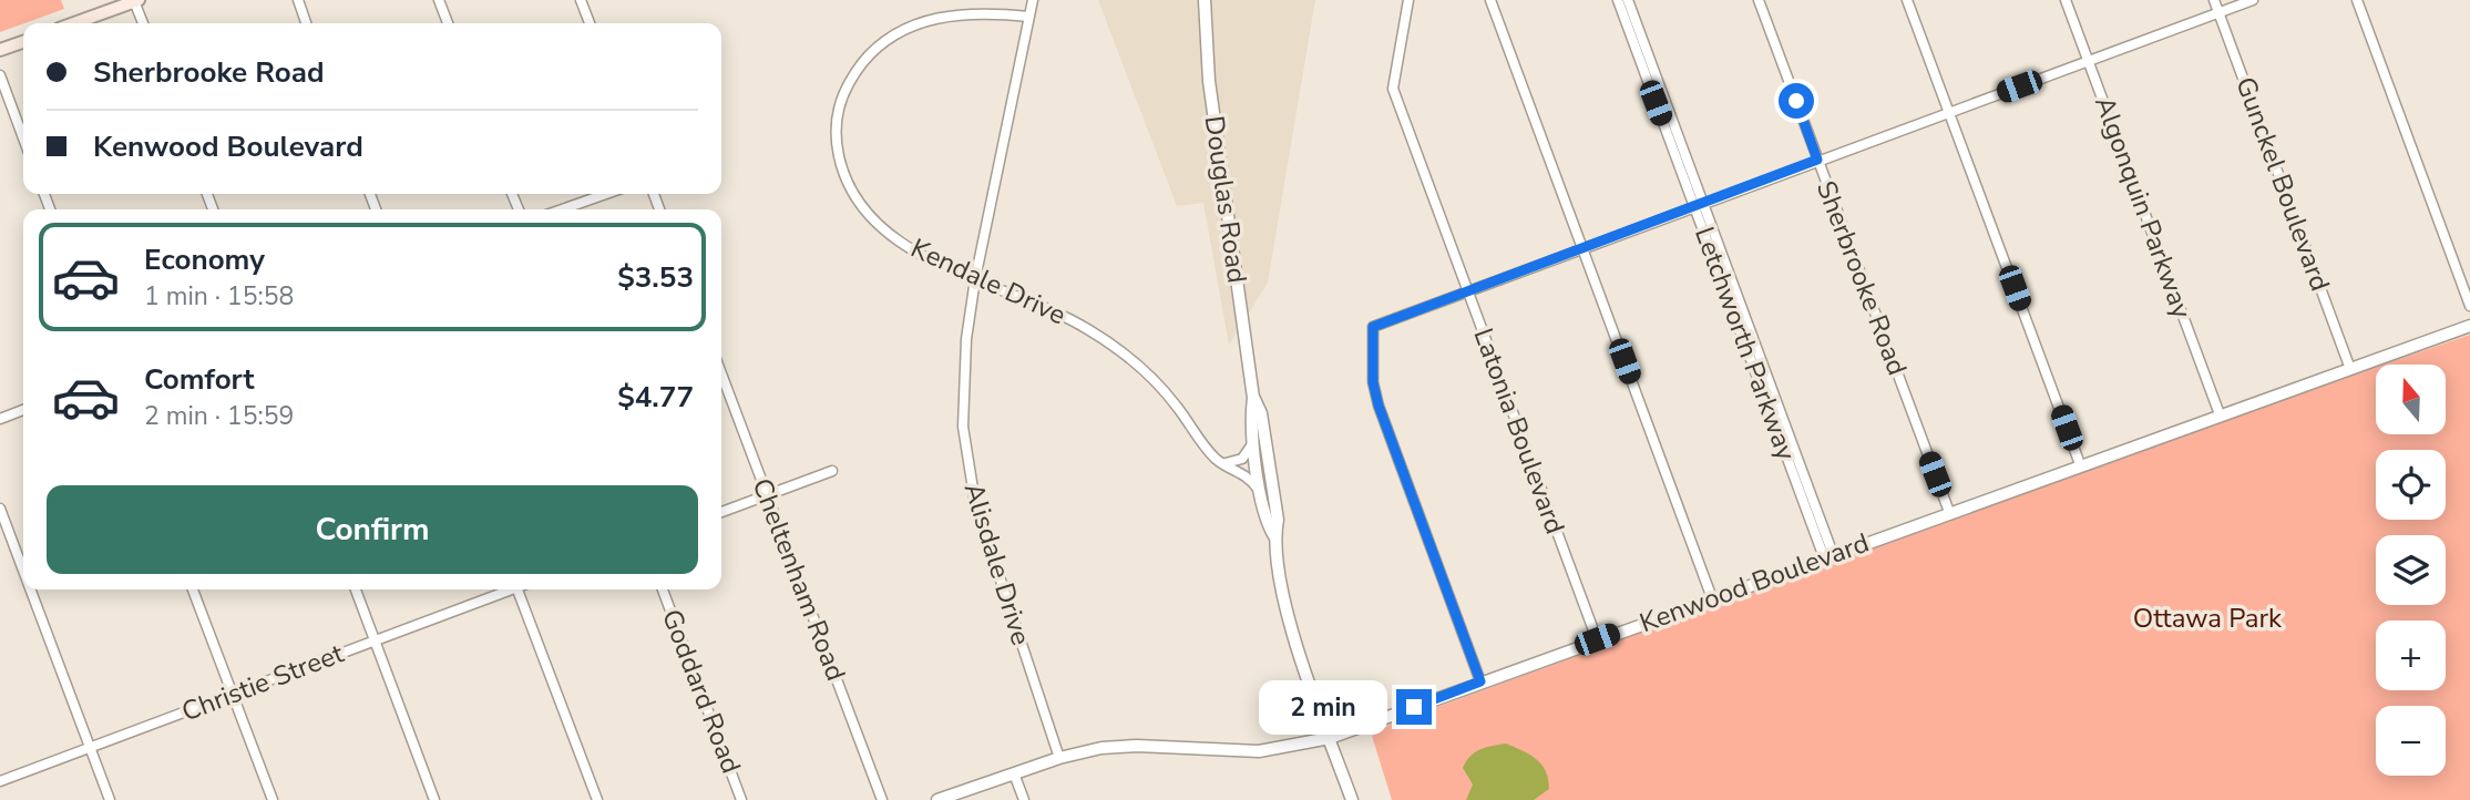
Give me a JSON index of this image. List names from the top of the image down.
{
  "streets": {
    "street": [
      "Gunckel Boulevard",
      "Douglas Road",
      "Algonquin Parkway",
      "Sherbrooke Road",
      "Kendale Drive",
      "Letchworth Parkway",
      "Latonia Boulevard",
      "Alisdale Drive",
      "Cheltenham Road",
      "Kenwood Boulevard",
      "Christie Street",
      "Goddard Road"
    ]
  },
  "crossings": [
    ["Gunckel Boulevard", "Kenwood Boulevard"],
    ["Douglas Road", "Kendale Drive"],
    ["Douglas Road", "Kenwood Boulevard"],
    ["Algonquin Parkway", "Kenwood Boulevard"],
    ["Sherbrooke Road", "Kenwood Boulevard"],
    ["Kendale Drive", "Alisdale Drive"],
    ["Letchworth Parkway", "Kenwood Boulevard"],
    ["Latonia Boulevard", "Kenwood Boulevard"],
    ["Alisdale Drive", "Kenwood Boulevard"]
  ],
  "parks": ["Ottawa Park"],
  "north": "top",
  "page": {
    "banner": ["Sherbrooke Road", "Kenwood Boulevard"],
    "list": [
      {
        "name": "Economy",
        "note": "1 min · 15:58",
        "value": "$3.53"
      },
      {
        "name": "Comfort",
        "note": "2 min · 15:59",
        "value": "$4.77"
      }
    ],
    "map_buttons": ["+", "−"],
    "buttons": "Confirm",
    "bubble": "2 min"
  }
}
